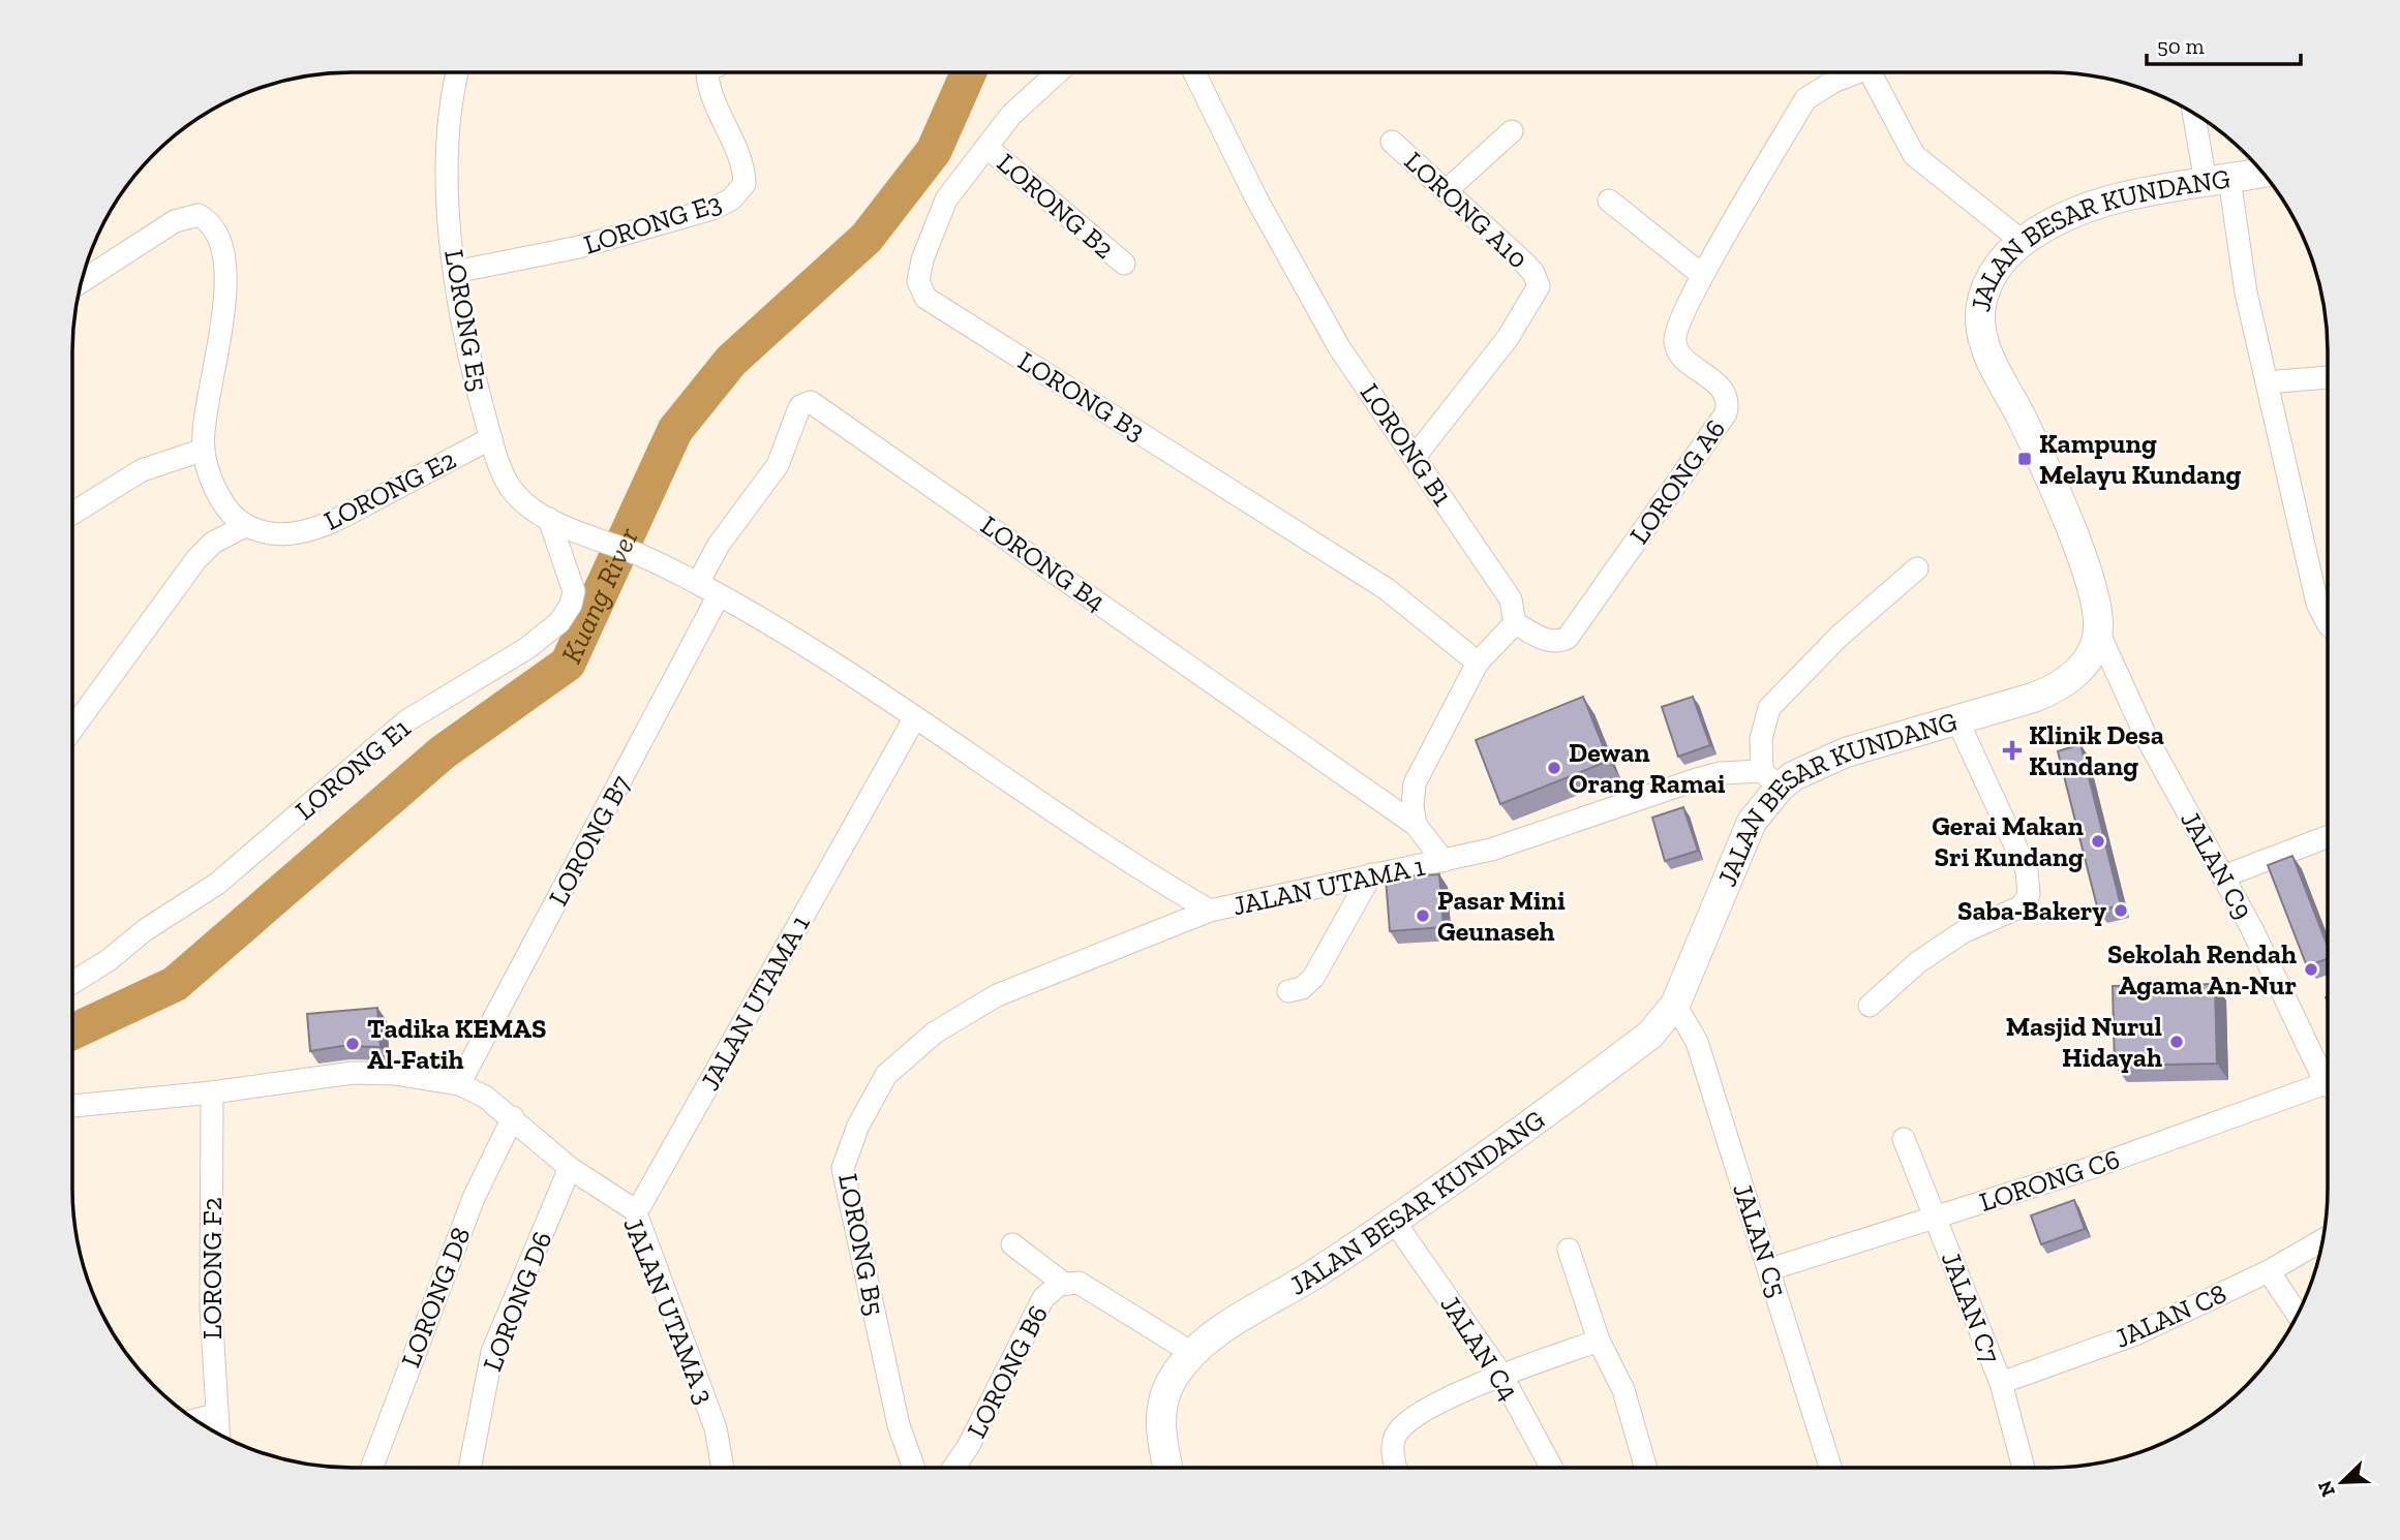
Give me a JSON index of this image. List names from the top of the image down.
{
  "streets": {
    "main road": ["JALAN BESAR KUNDANG"],
    "street": [
      "LORONG B2",
      "LORONG A10",
      "LORONG E3",
      "LORONG E5",
      "LORONG B3",
      "LORONG B1",
      "LORONG A6",
      "LORONG E2",
      "LORONG B4",
      "LORONG E1",
      "LORONG B7",
      "JALAN C9",
      "JALAN UTAMA 1",
      "LORONG C6",
      "JALAN C5",
      "LORONG B5",
      "LORONG F2",
      "LORONG D8",
      "LORONG D6",
      "JALAN C7",
      "JALAN UTAMA 3",
      "JALAN C8",
      "JALAN C4",
      "LORONG B6"
    ]
  },
  "crossings": [
    ["LORONG B2", "LORONG B3"],
    ["LORONG A10", "LORONG B1"],
    ["LORONG E3", "LORONG E5"],
    ["JALAN BESAR KUNDANG", "JALAN C9"],
    ["JALAN BESAR KUNDANG", "JALAN UTAMA 1"],
    ["JALAN BESAR KUNDANG", "JALAN C5"],
    ["JALAN BESAR KUNDANG", "JALAN C4"],
    ["JALAN BESAR KUNDANG", "LORONG B6"],
    ["LORONG E5", "LORONG E2"],
    ["LORONG E5", "LORONG E1"],
    ["LORONG E5", "JALAN UTAMA 1"],
    ["LORONG B1", "LORONG A6"],
    ["LORONG B4", "JALAN UTAMA 1"],
    ["LORONG B7", "JALAN UTAMA 1"],
    ["LORONG B7", "JALAN UTAMA 3"],
    ["JALAN UTAMA 1", "LORONG B5"],
    ["JALAN UTAMA 1", "JALAN UTAMA 3"],
    ["LORONG C6", "JALAN C5"],
    ["LORONG C6", "JALAN C7"],
    ["LORONG F2", "JALAN UTAMA 3"],
    ["LORONG D8", "JALAN UTAMA 3"],
    ["LORONG D6", "JALAN UTAMA 3"],
    ["JALAN C7", "JALAN C8"]
  ],
  "water": ["Kuang River"],
  "places": {
    "transit": ["Kampung Melayu Kundang"],
    "health": ["Klinik Desa Kundang"],
    "other": [
      "Dewan Orang Ramai",
      "Gerai Makan Sri Kundang",
      "Saba-Bakery",
      "Pasar Mini Geunaseh",
      "Sekolah Rendah Agama An-Nur",
      "Masjid Nurul Hidayah",
      "Tadika KEMAS Al-Fatih"
    ]
  },
  "scale_bar": "50 m",
  "north": "bottom left"
}
